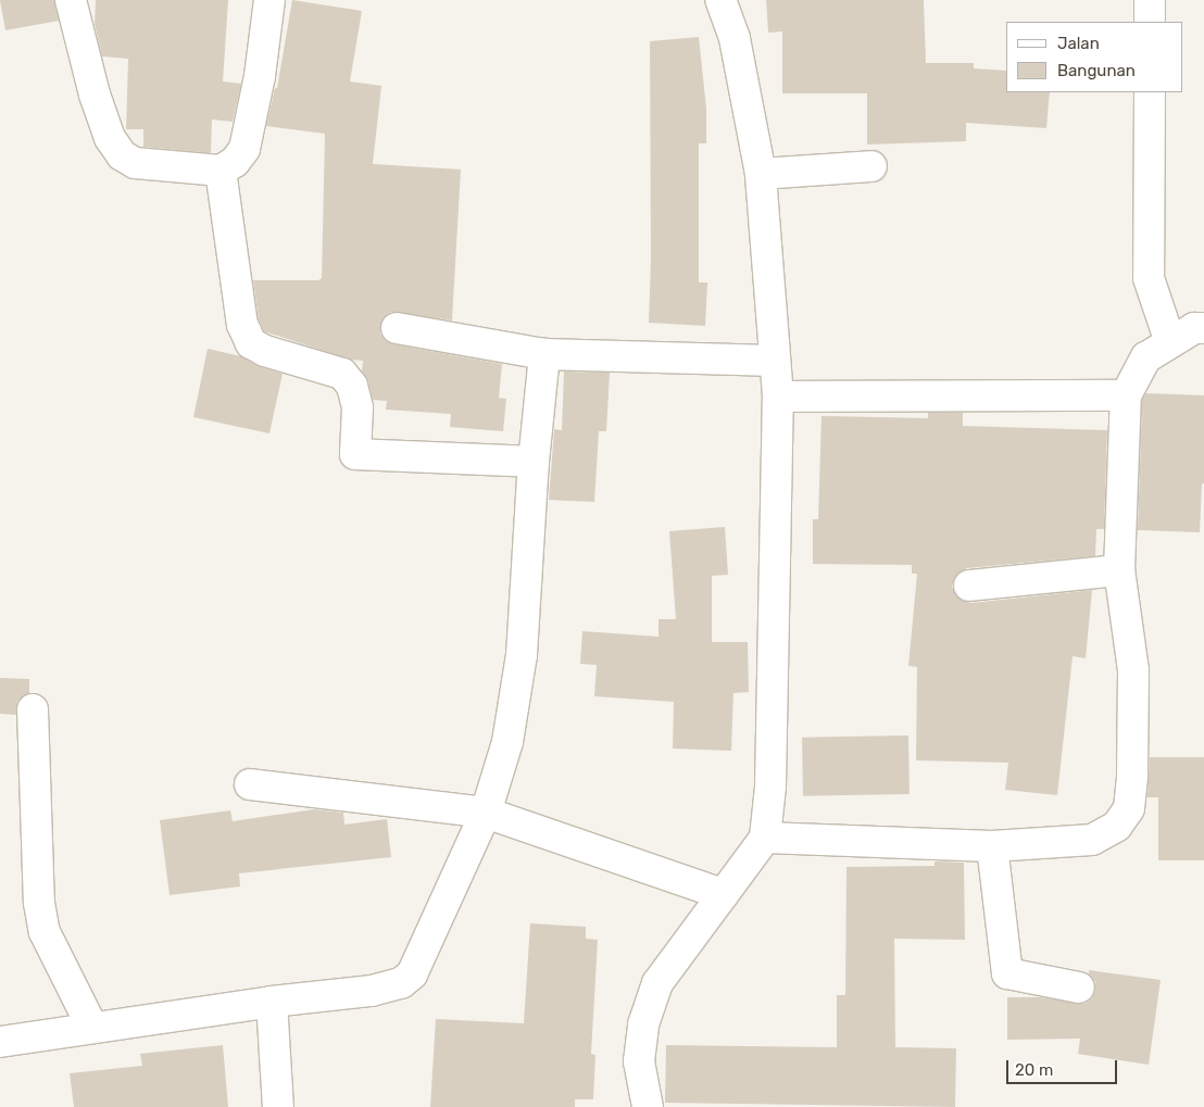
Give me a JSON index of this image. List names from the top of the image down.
{
  "legend": ["Jalan", "Bangunan"],
  "scale_bar": "20 m"
}
